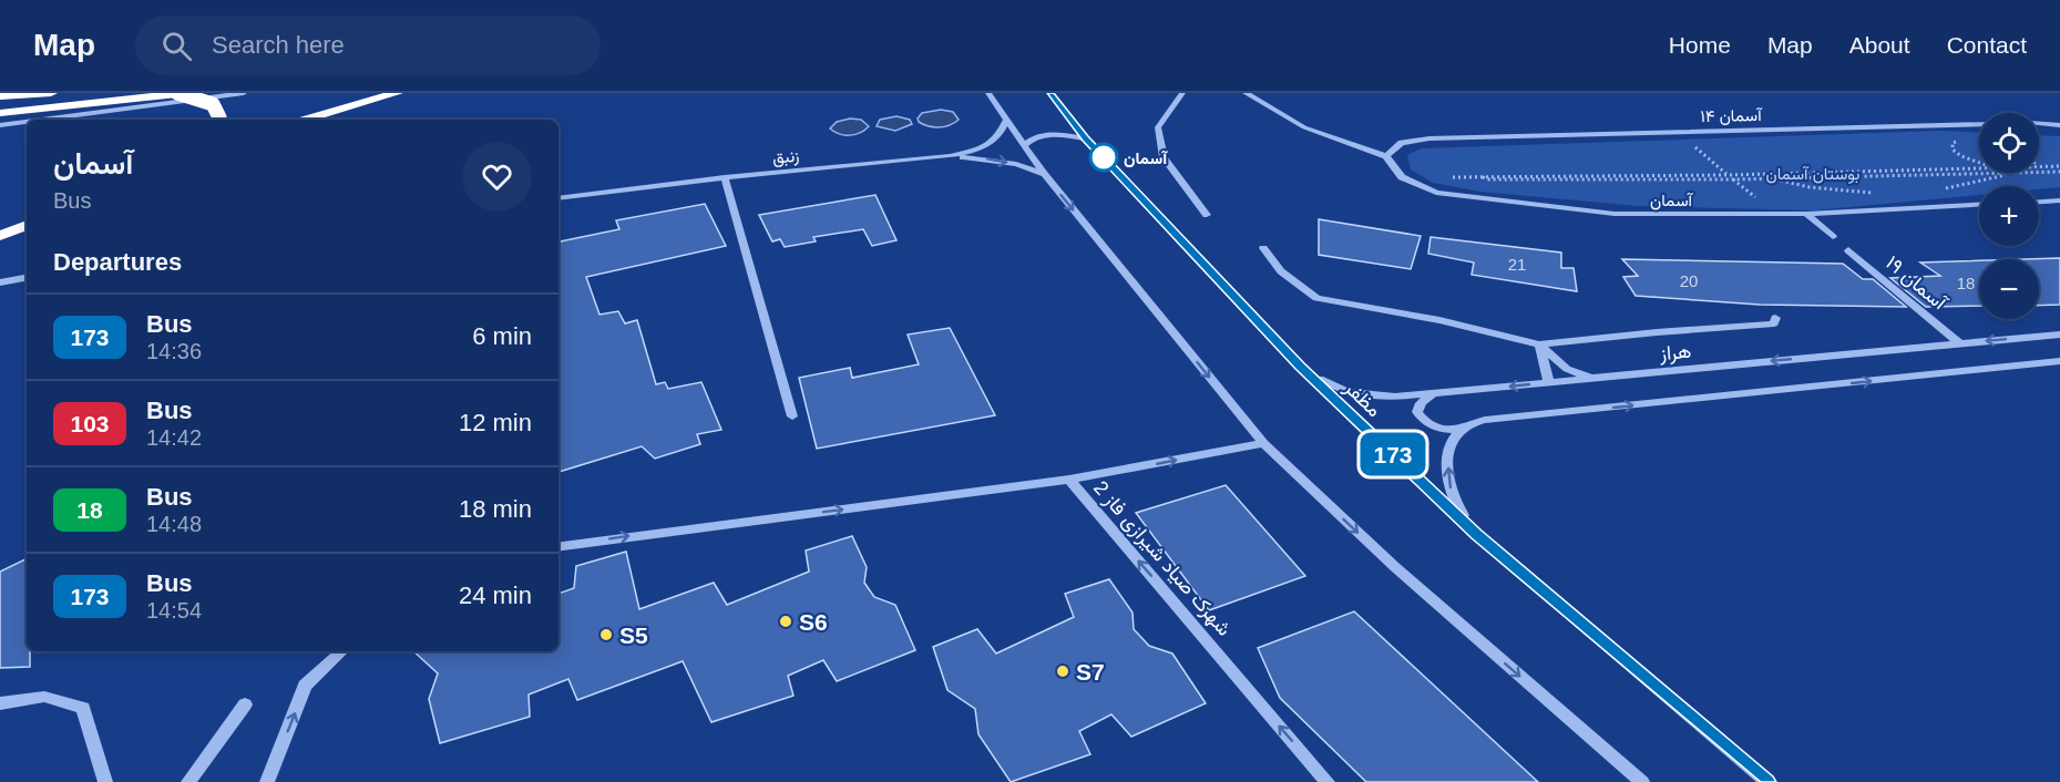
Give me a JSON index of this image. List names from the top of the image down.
{
  "streets": {
    "street": [
      "آسمان ۱۴",
      "زنبق",
      "آسمان",
      "آسمان ۱۹",
      "هراز",
      "مظفر",
      "شهرک صیاد شیرازی فاز 2"
    ]
  },
  "crossings": [
    ["آسمان ۱۴", "آسمان"],
    ["آسمان ۱۹", "هراز"],
    ["هراز", "مظفر"]
  ],
  "parks": ["بوستان آسمان"],
  "places": [
    "آسمان",
    "S6",
    "S5",
    "S7"
  ],
  "lines": ["bus line 173"],
  "house_numbers": ["21", "20", "18"],
  "page": {
    "header": "Map",
    "search": "Search here",
    "nav": [
      "Home",
      "Map",
      "About",
      "Contact"
    ],
    "on_map": "173",
    "map_buttons": ["+", "−"],
    "heading": [
      ["آسمان", "Bus"],
      "Departures"
    ],
    "list": [
      {
        "mark": "173",
        "name": "Bus",
        "note": "14:36",
        "value": "6 min"
      },
      {
        "mark": "103",
        "name": "Bus",
        "note": "14:42",
        "value": "12 min"
      },
      {
        "mark": "18",
        "name": "Bus",
        "note": "14:48",
        "value": "18 min"
      },
      {
        "mark": "173",
        "name": "Bus",
        "note": "14:54",
        "value": "24 min"
      }
    ]
  }
}
